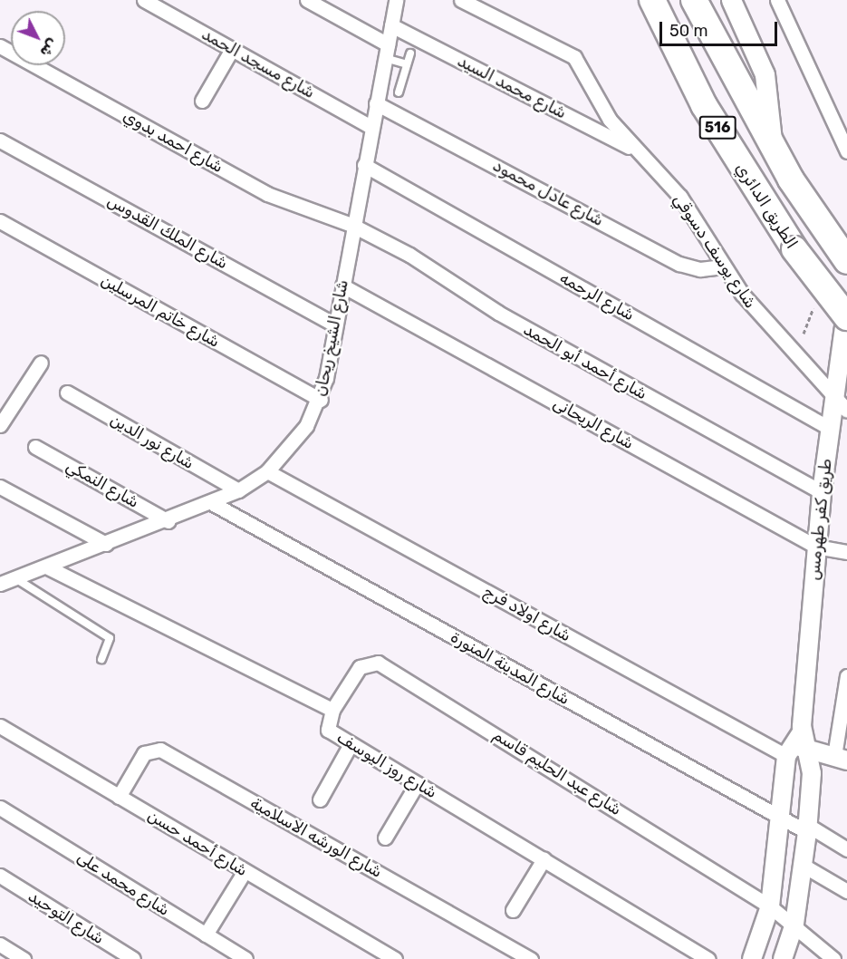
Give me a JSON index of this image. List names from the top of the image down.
{
  "streets": {
    "highway": ["516", "الطريق الدائري"],
    "street": [
      "شارع مسجد الحمد",
      "شارع محمد السيد",
      "شارع احمد بدوي",
      "شارع عادل محمود",
      "شارع الملك القدوس",
      "شارع يوسف دسوقي",
      "شارع الرحمه",
      "شارع خاتم المرسلين",
      "شارع الشيخ ريحان",
      "شارع أحمد أبو الحمد",
      "شارع الريحانى",
      "شارع نور الدين",
      "شارع النمكي",
      "طريق كفر طهرمس",
      "شارع اولاد فرج",
      "شارع المدينة المنورة",
      "شارع روز اليوسف",
      "شارع عبد الحليم قاسم",
      "شارع الورشه الاسلامية",
      "شارع أحمد حسن",
      "شارع محمد على",
      "شارع التوحيد"
    ]
  },
  "crossings": [
    ["شارع مسجد الحمد", "شارع الشيخ ريحان"],
    ["شارع محمد السيد", "شارع يوسف دسوقي"],
    ["شارع محمد السيد", "شارع الشيخ ريحان"],
    ["شارع احمد بدوي", "شارع الشيخ ريحان"],
    ["شارع احمد بدوي", "شارع أحمد أبو الحمد"],
    ["شارع عادل محمود", "شارع يوسف دسوقي"],
    ["شارع عادل محمود", "شارع الشيخ ريحان"],
    ["شارع الملك القدوس", "شارع الشيخ ريحان"],
    ["شارع يوسف دسوقي", "طريق كفر طهرمس"],
    ["شارع الرحمه", "شارع الشيخ ريحان"],
    ["شارع الرحمه", "طريق كفر طهرمس"],
    ["شارع خاتم المرسلين", "شارع الشيخ ريحان"],
    ["شارع الشيخ ريحان", "شارع أحمد أبو الحمد"],
    ["شارع الشيخ ريحان", "شارع الريحانى"],
    ["شارع الشيخ ريحان", "شارع نور الدين"],
    ["شارع الشيخ ريحان", "شارع النمكي"],
    ["شارع الشيخ ريحان", "شارع اولاد فرج"],
    ["شارع الشيخ ريحان", "شارع المدينة المنورة"],
    ["شارع الشيخ ريحان", "شارع روز اليوسف"],
    ["شارع أحمد أبو الحمد", "طريق كفر طهرمس"],
    ["شارع الريحانى", "طريق كفر طهرمس"],
    ["طريق كفر طهرمس", "شارع اولاد فرج"],
    ["طريق كفر طهرمس", "شارع المدينة المنورة"],
    ["طريق كفر طهرمس", "شارع عبد الحليم قاسم"],
    ["شارع روز اليوسف", "شارع عبد الحليم قاسم"],
    ["شارع الورشه الاسلامية", "شارع أحمد حسن"]
  ],
  "scale_bar": "50 m",
  "north": "bottom right"
}
